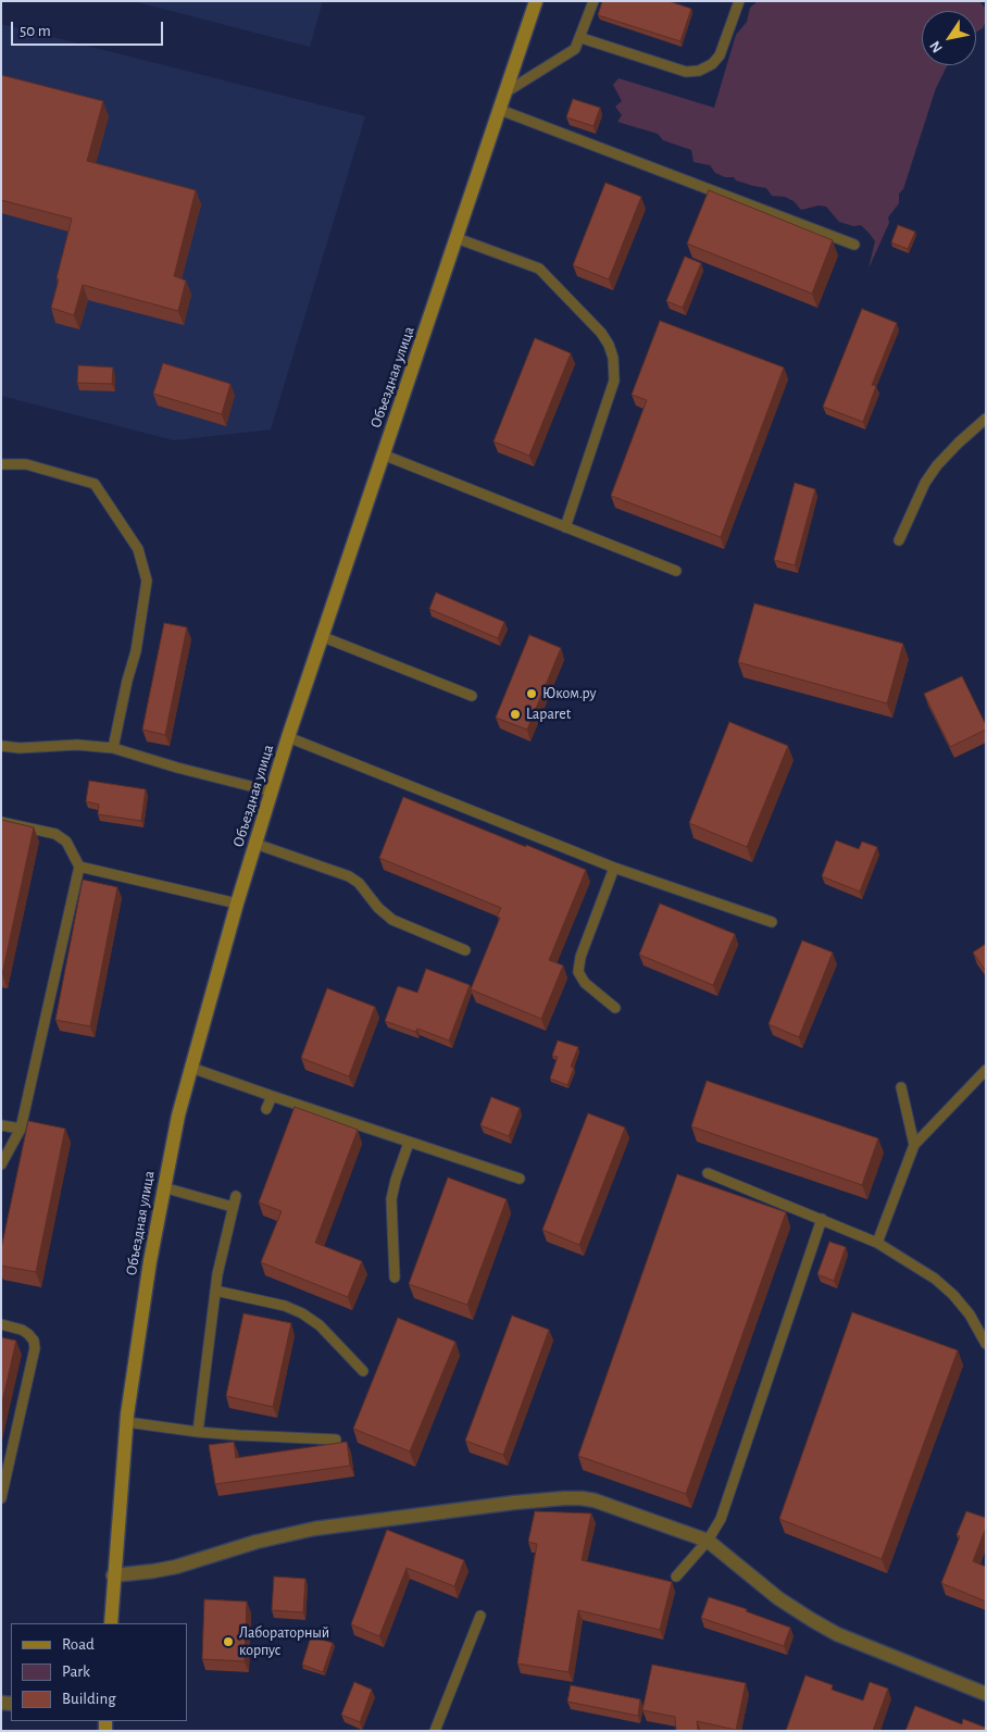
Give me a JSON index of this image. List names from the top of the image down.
{
  "streets": {
    "main road": ["Объездная улица"]
  },
  "places": ["Юком.ру", "Laparet", "Лабораторный корпус"],
  "legend": ["Road", "Park", "Building"],
  "scale_bar": "50 m",
  "north": "bottom left"
}
